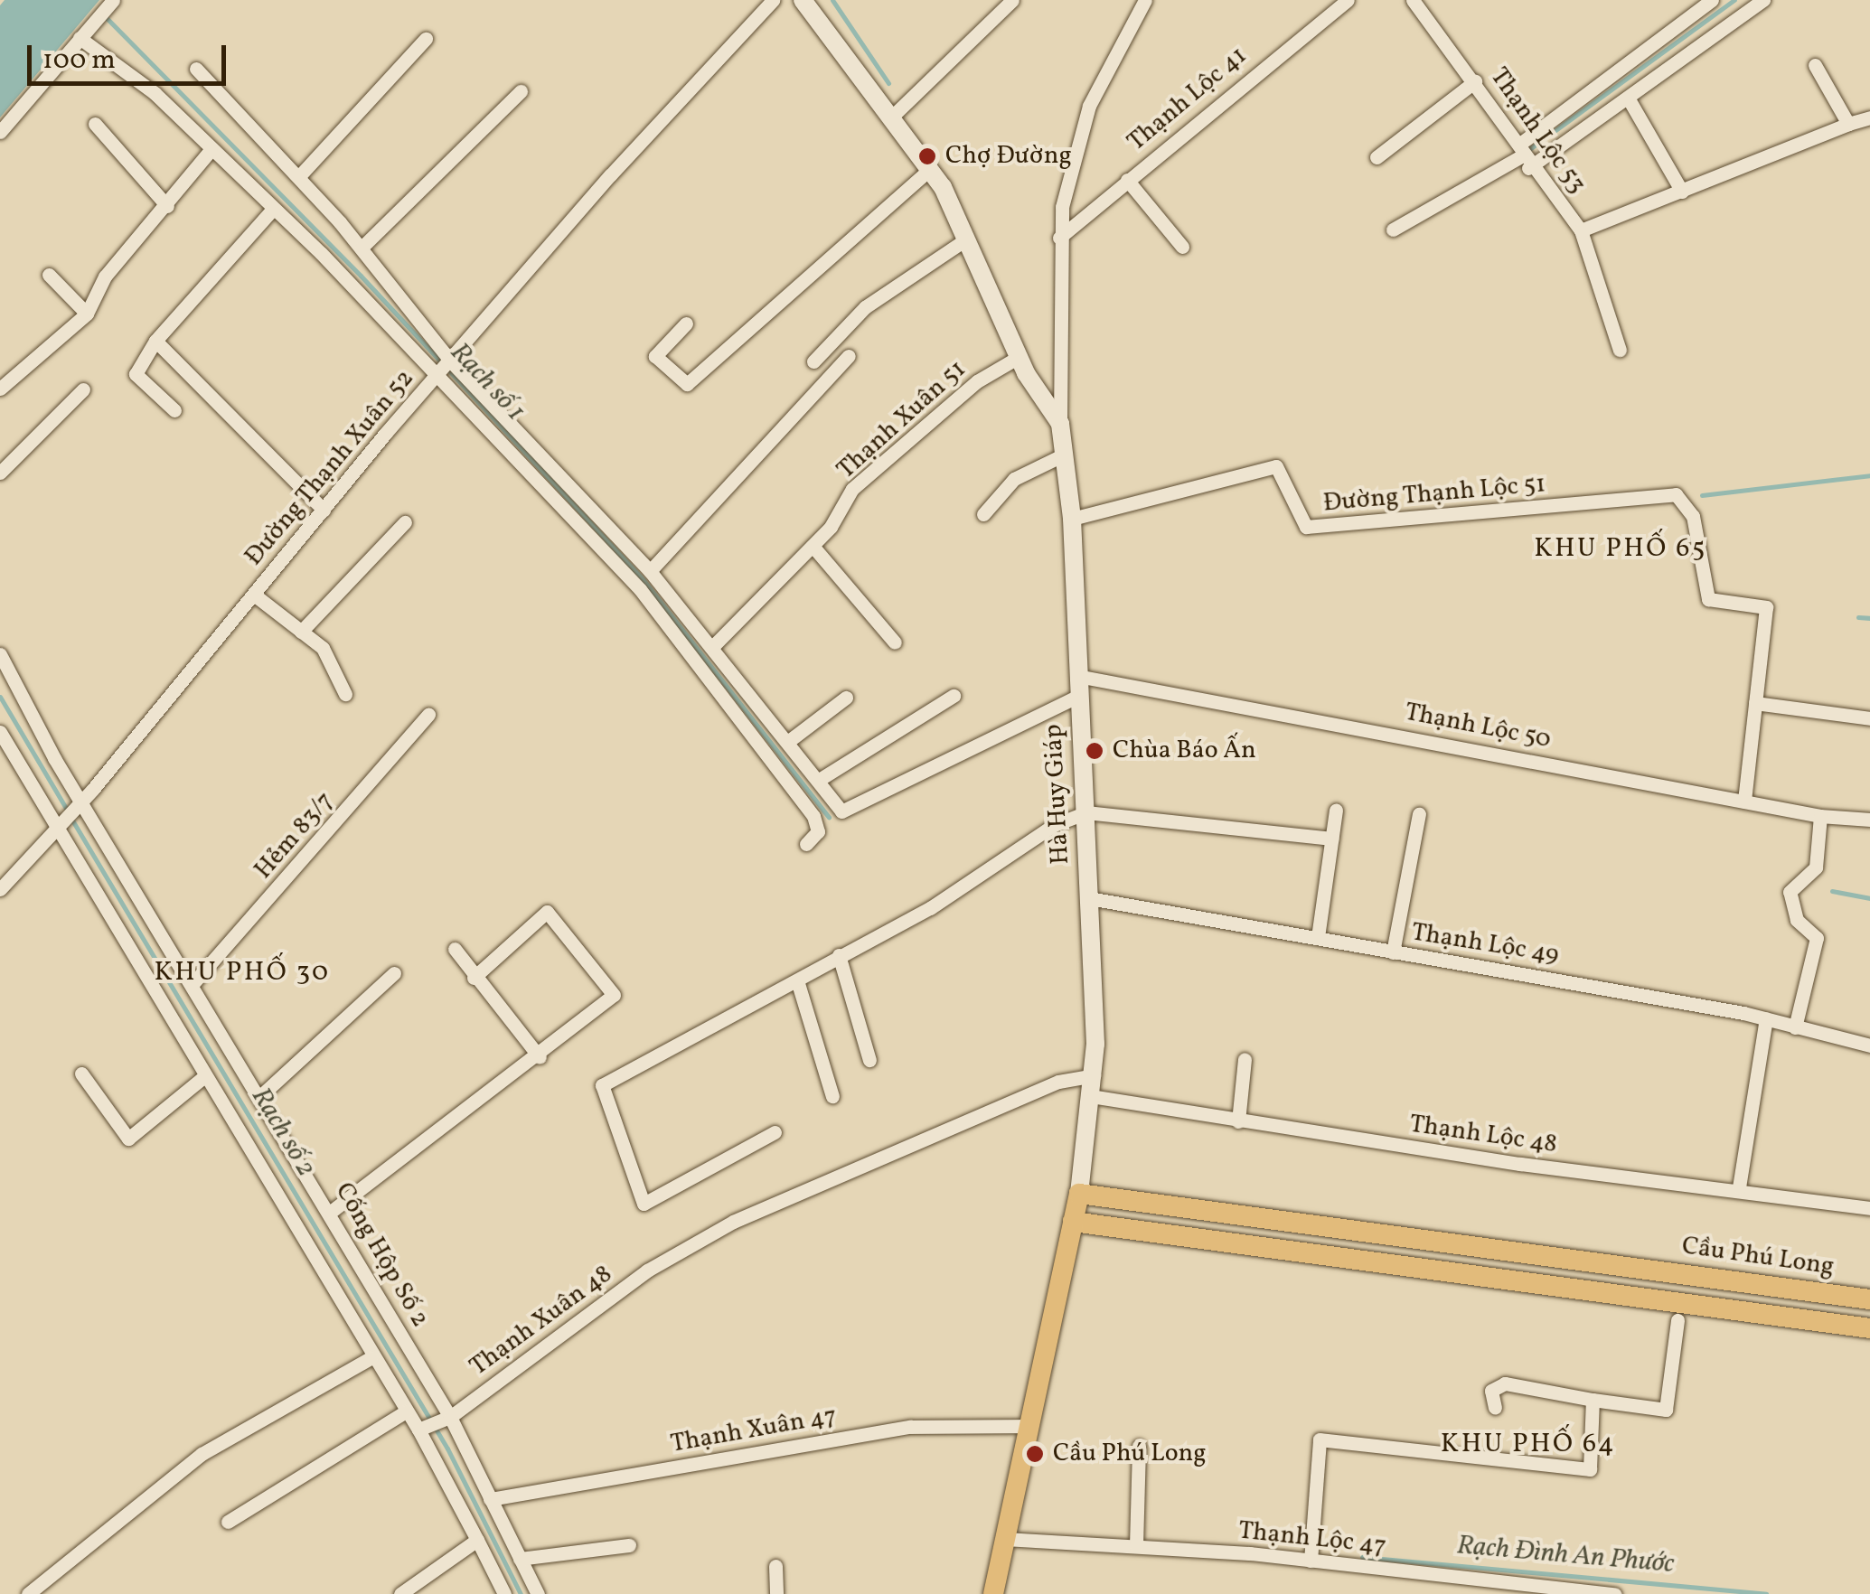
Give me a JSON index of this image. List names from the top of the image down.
{
  "streets": {
    "main road": ["Hà Huy Giáp", "Cầu Phú Long"],
    "street": [
      "Thạnh Lộc 41",
      "Thạnh Lộc 53",
      "Thạnh Xuân 51",
      "Đường Thạnh Xuân 52",
      "Đường Thạnh Lộc 51",
      "Thạnh Lộc 50",
      "Hẻm 83/7",
      "Thạnh Lộc 49",
      "Thạnh Lộc 48",
      "Cống Hộp Số 2",
      "Thạnh Xuân 48",
      "Thạnh Xuân 47",
      "Thạnh Lộc 47"
    ]
  },
  "crossings": [
    ["Thạnh Lộc 41", "Hà Huy Giáp"],
    ["Đường Thạnh Xuân 52", "Cống Hộp Số 2"],
    ["Đường Thạnh Lộc 51", "Hà Huy Giáp"],
    ["Thạnh Lộc 50", "Hà Huy Giáp"],
    ["Hà Huy Giáp", "Thạnh Lộc 49"],
    ["Hà Huy Giáp", "Thạnh Lộc 48"],
    ["Hà Huy Giáp", "Cầu Phú Long"],
    ["Hà Huy Giáp", "Thạnh Xuân 48"],
    ["Hà Huy Giáp", "Thạnh Xuân 47"],
    ["Hà Huy Giáp", "Thạnh Lộc 47"],
    ["Hẻm 83/7", "Cống Hộp Số 2"],
    ["Cống Hộp Số 2", "Thạnh Xuân 48"],
    ["Cống Hộp Số 2", "Thạnh Xuân 47"]
  ],
  "districts": ["KHU PHỐ 65", "KHU PHỐ 30", "KHU PHỐ 64"],
  "water": ["Rạch số 1", "Rạch số 2", "Rạch Đình An Phước"],
  "places": ["Chợ Đường", "Chùa Báo Ấn", "Cầu Phú Long"],
  "scale_bar": "100 m"
}
